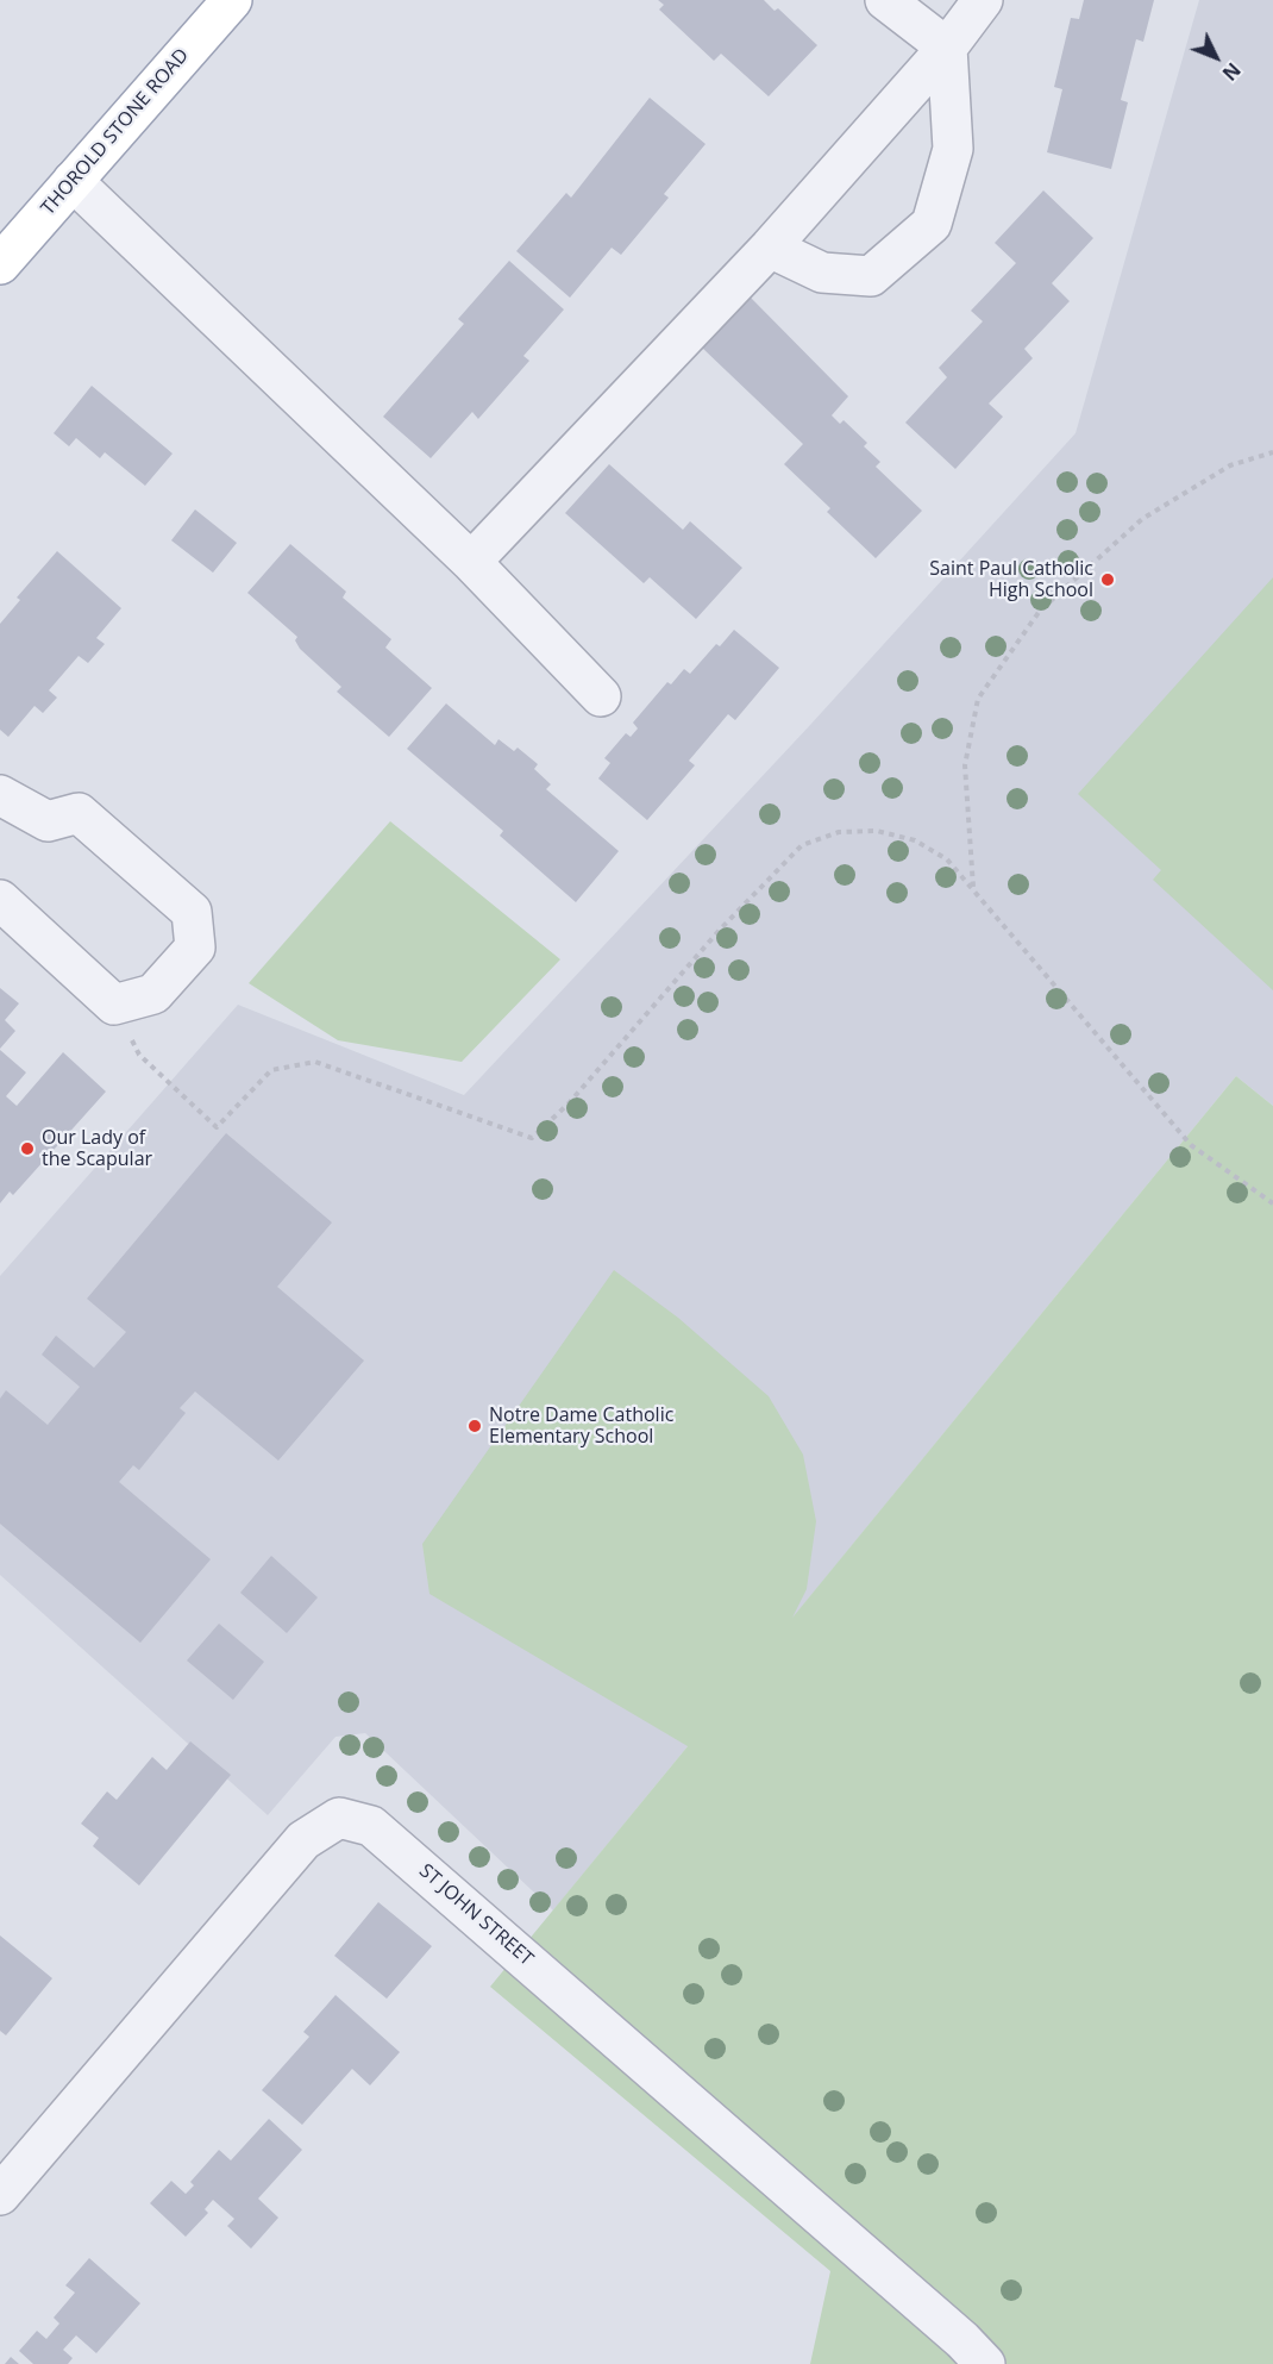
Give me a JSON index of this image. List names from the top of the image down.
{
  "streets": {
    "main road": ["THOROLD STONE ROAD"],
    "street": ["ST JOHN STREET"]
  },
  "places": ["Saint Paul Catholic High School", "Our Lady of the Scapular", "Notre Dame Catholic Elementary School"],
  "north": "bottom right"
}
